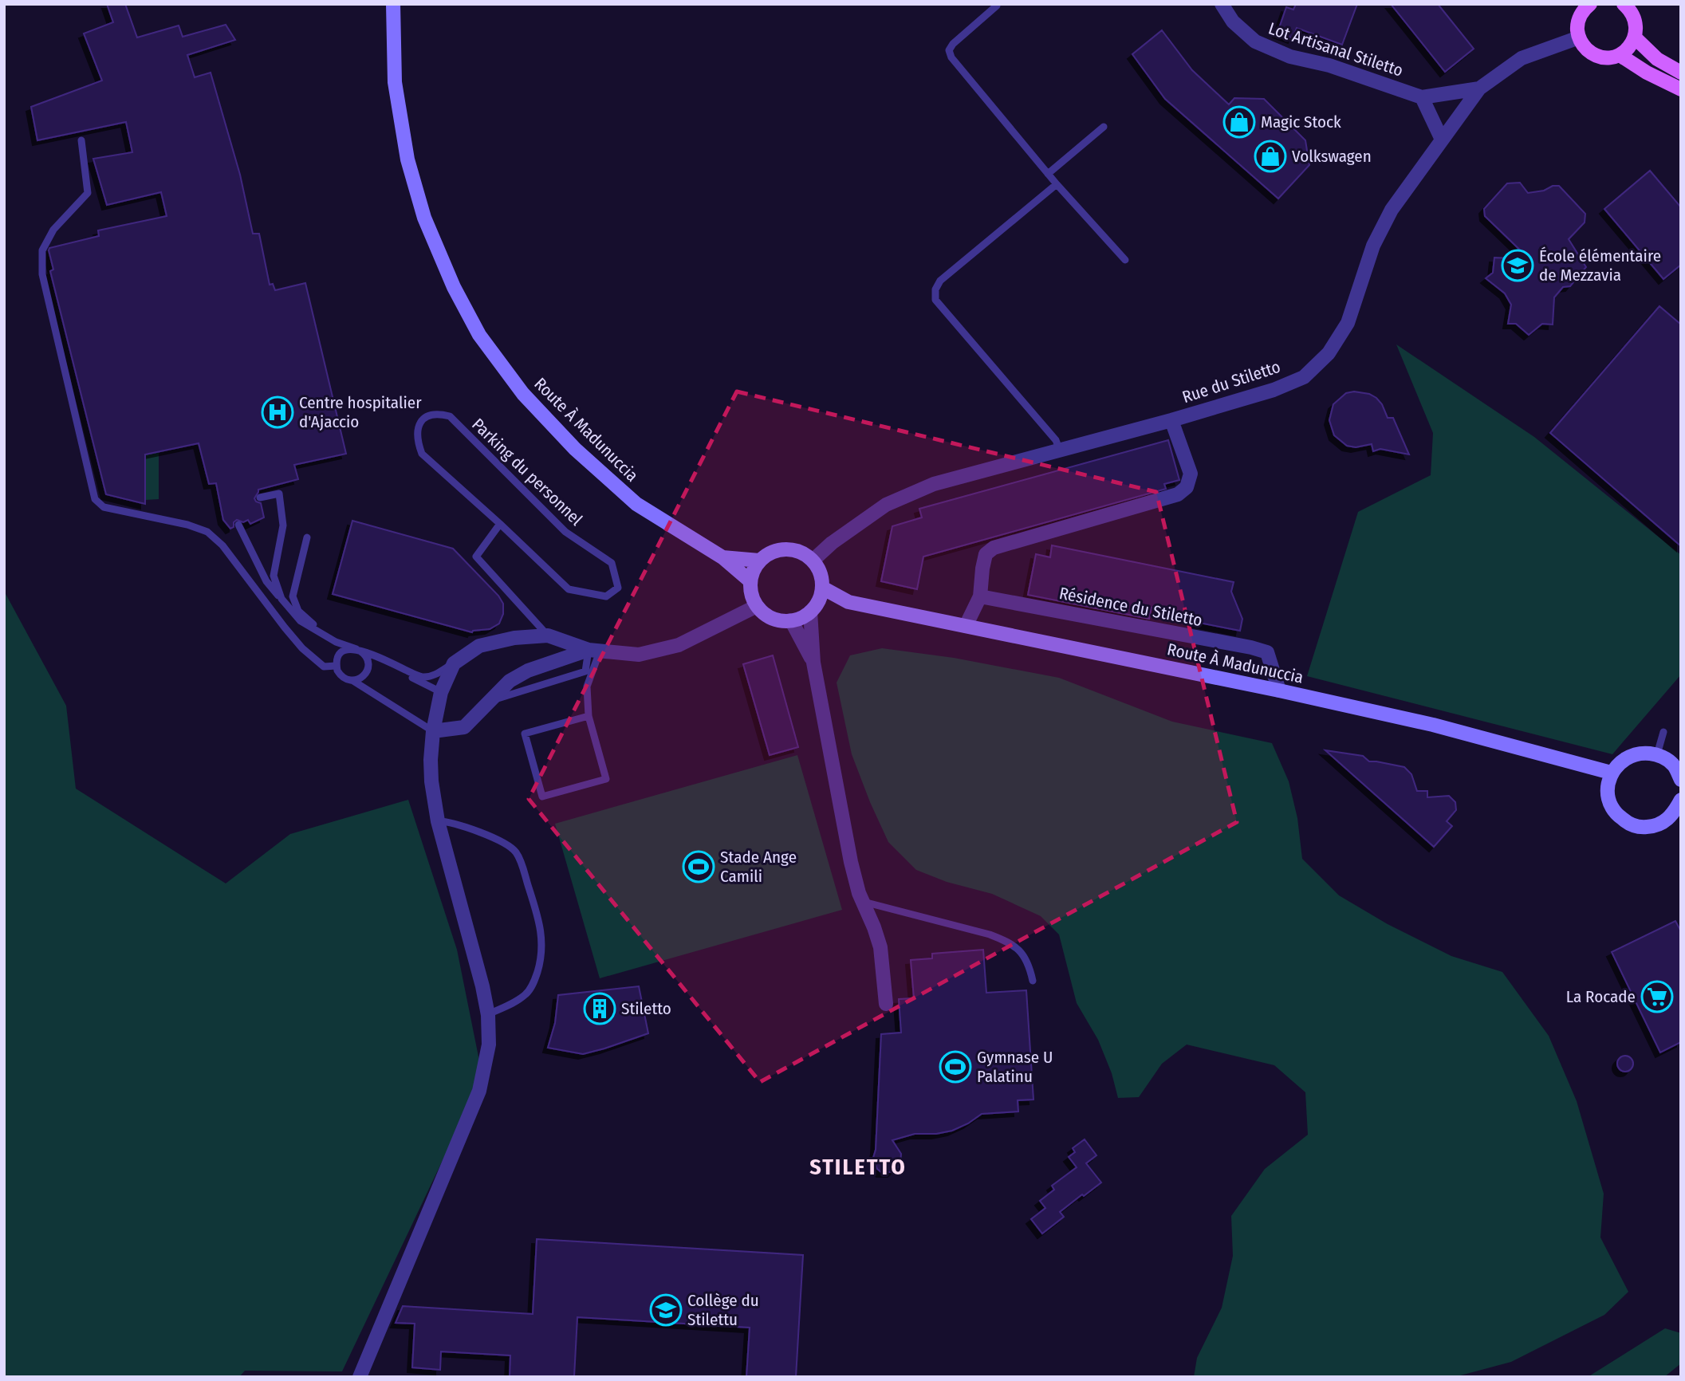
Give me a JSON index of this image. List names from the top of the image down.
{
  "streets": {
    "main road": ["Route À Madunuccia"],
    "street": ["Lot Artisanal Stiletto", "Rue du Stiletto", "Résidence du Stiletto"],
    "lane": ["Parking du personnel"]
  },
  "crossings": [
    ["Rue du Stiletto", "Route À Madunuccia"],
    ["Route À Madunuccia", "Résidence du Stiletto"]
  ],
  "districts": ["STILETTO"],
  "places": {
    "shop": ["Magic Stock", "Volkswagen"],
    "school or university": ["École élémentaire de Mezzavia", "Collège du Stilettu"],
    "hospital": ["Centre hospitalier d'Ajaccio"],
    "sports": ["Stade Ange Camili", "Gymnase U Palatinu"],
    "supermarket": ["La Rocade"],
    "building": ["Stiletto"]
  }
}
